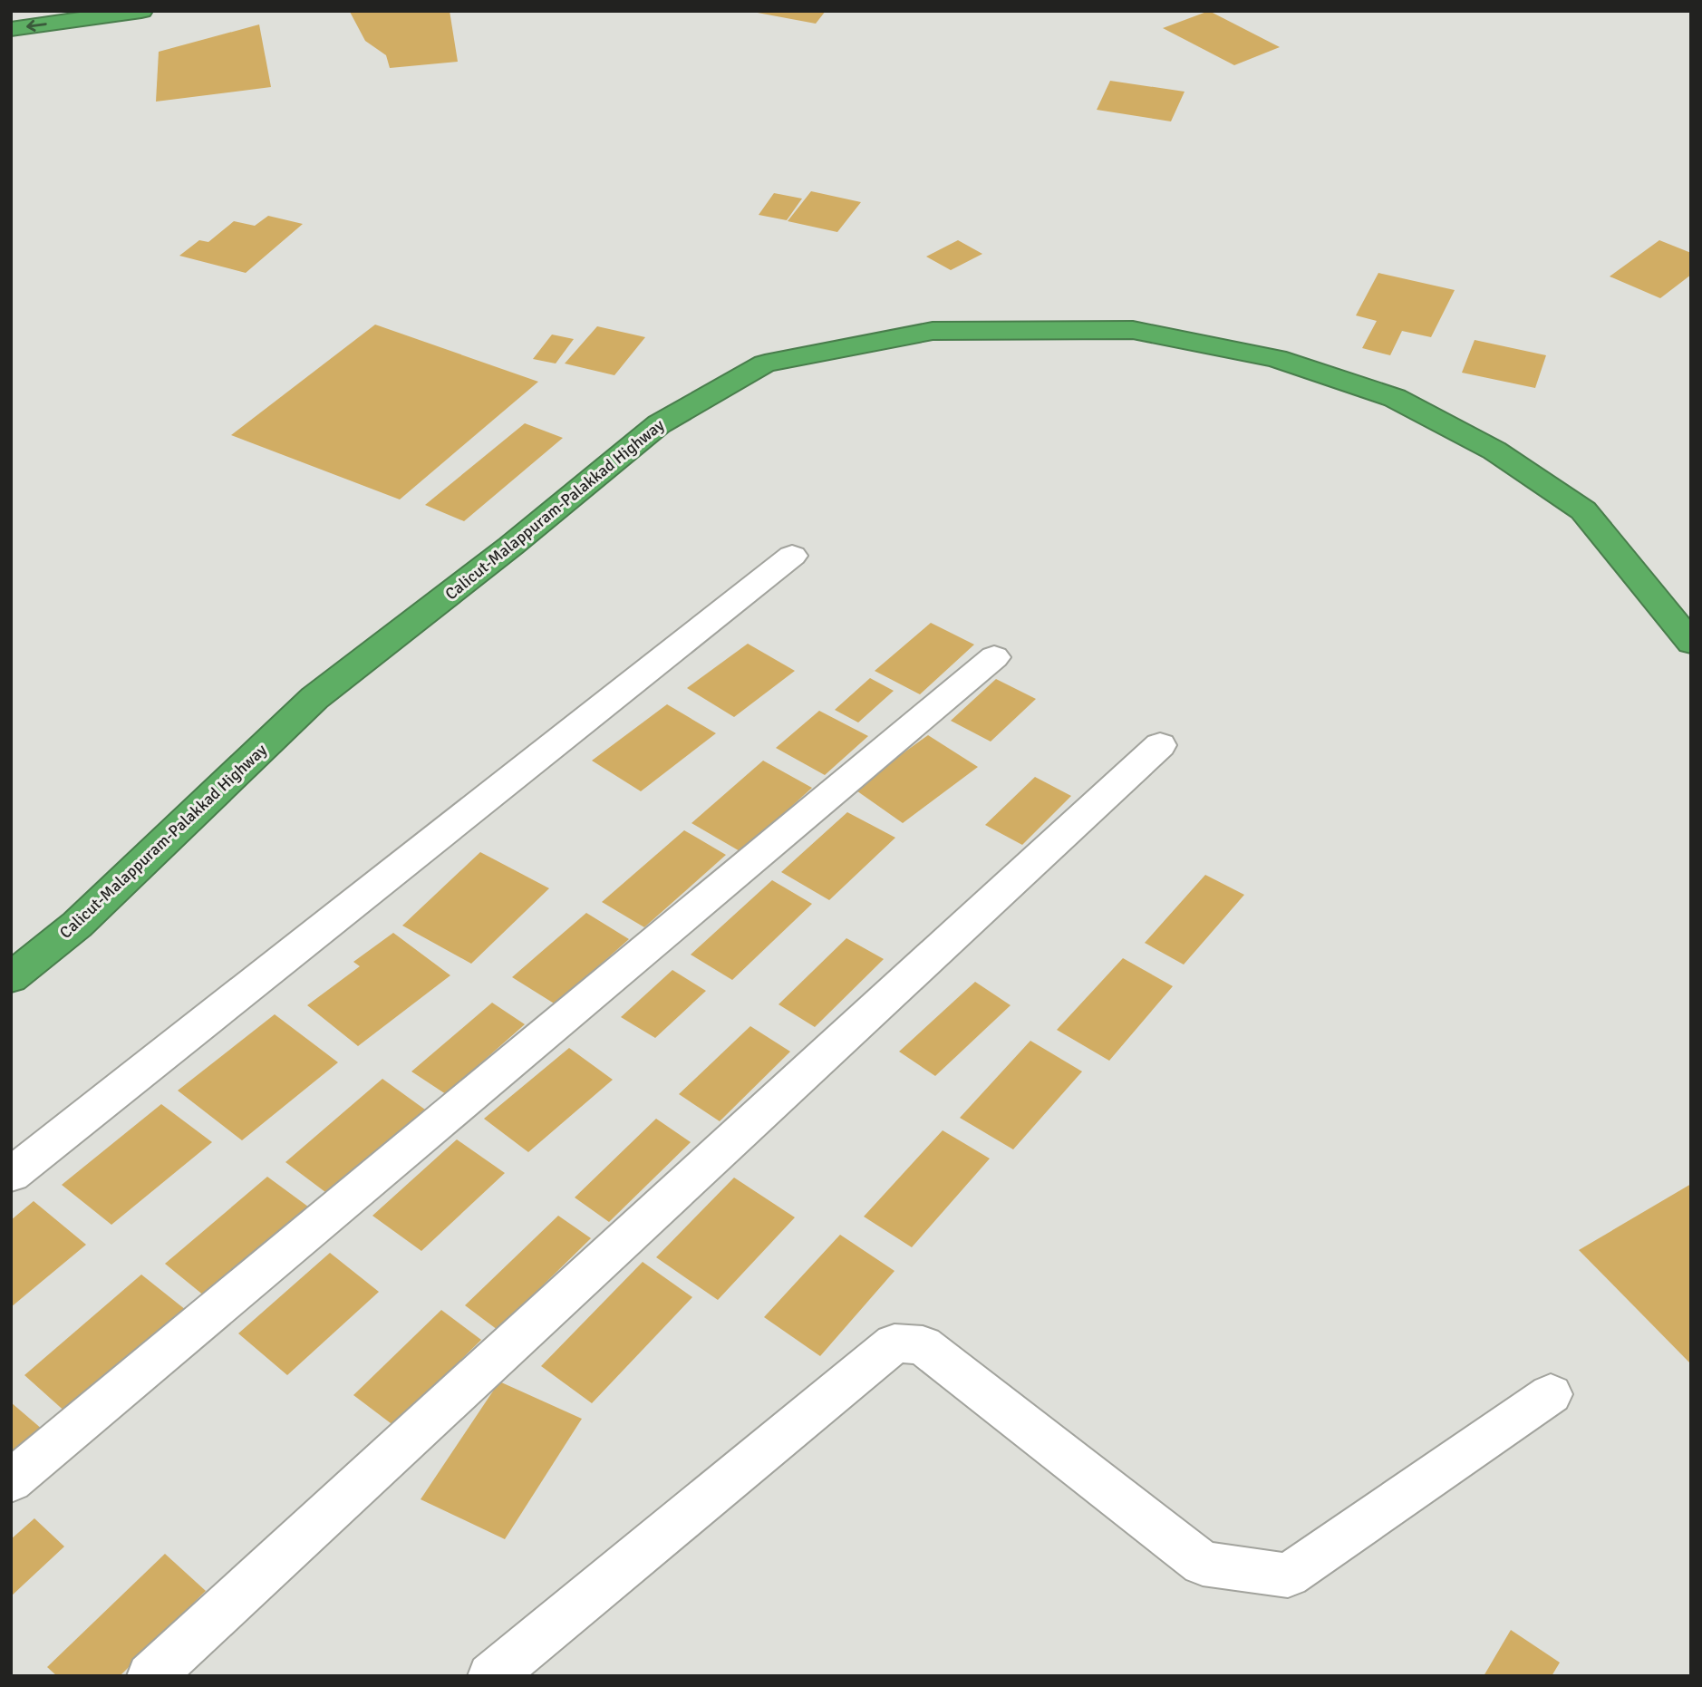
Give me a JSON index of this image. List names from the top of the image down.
{
  "streets": {
    "highway": ["Calicut-Malappuram-Palakkad Highway"]
  }
}
